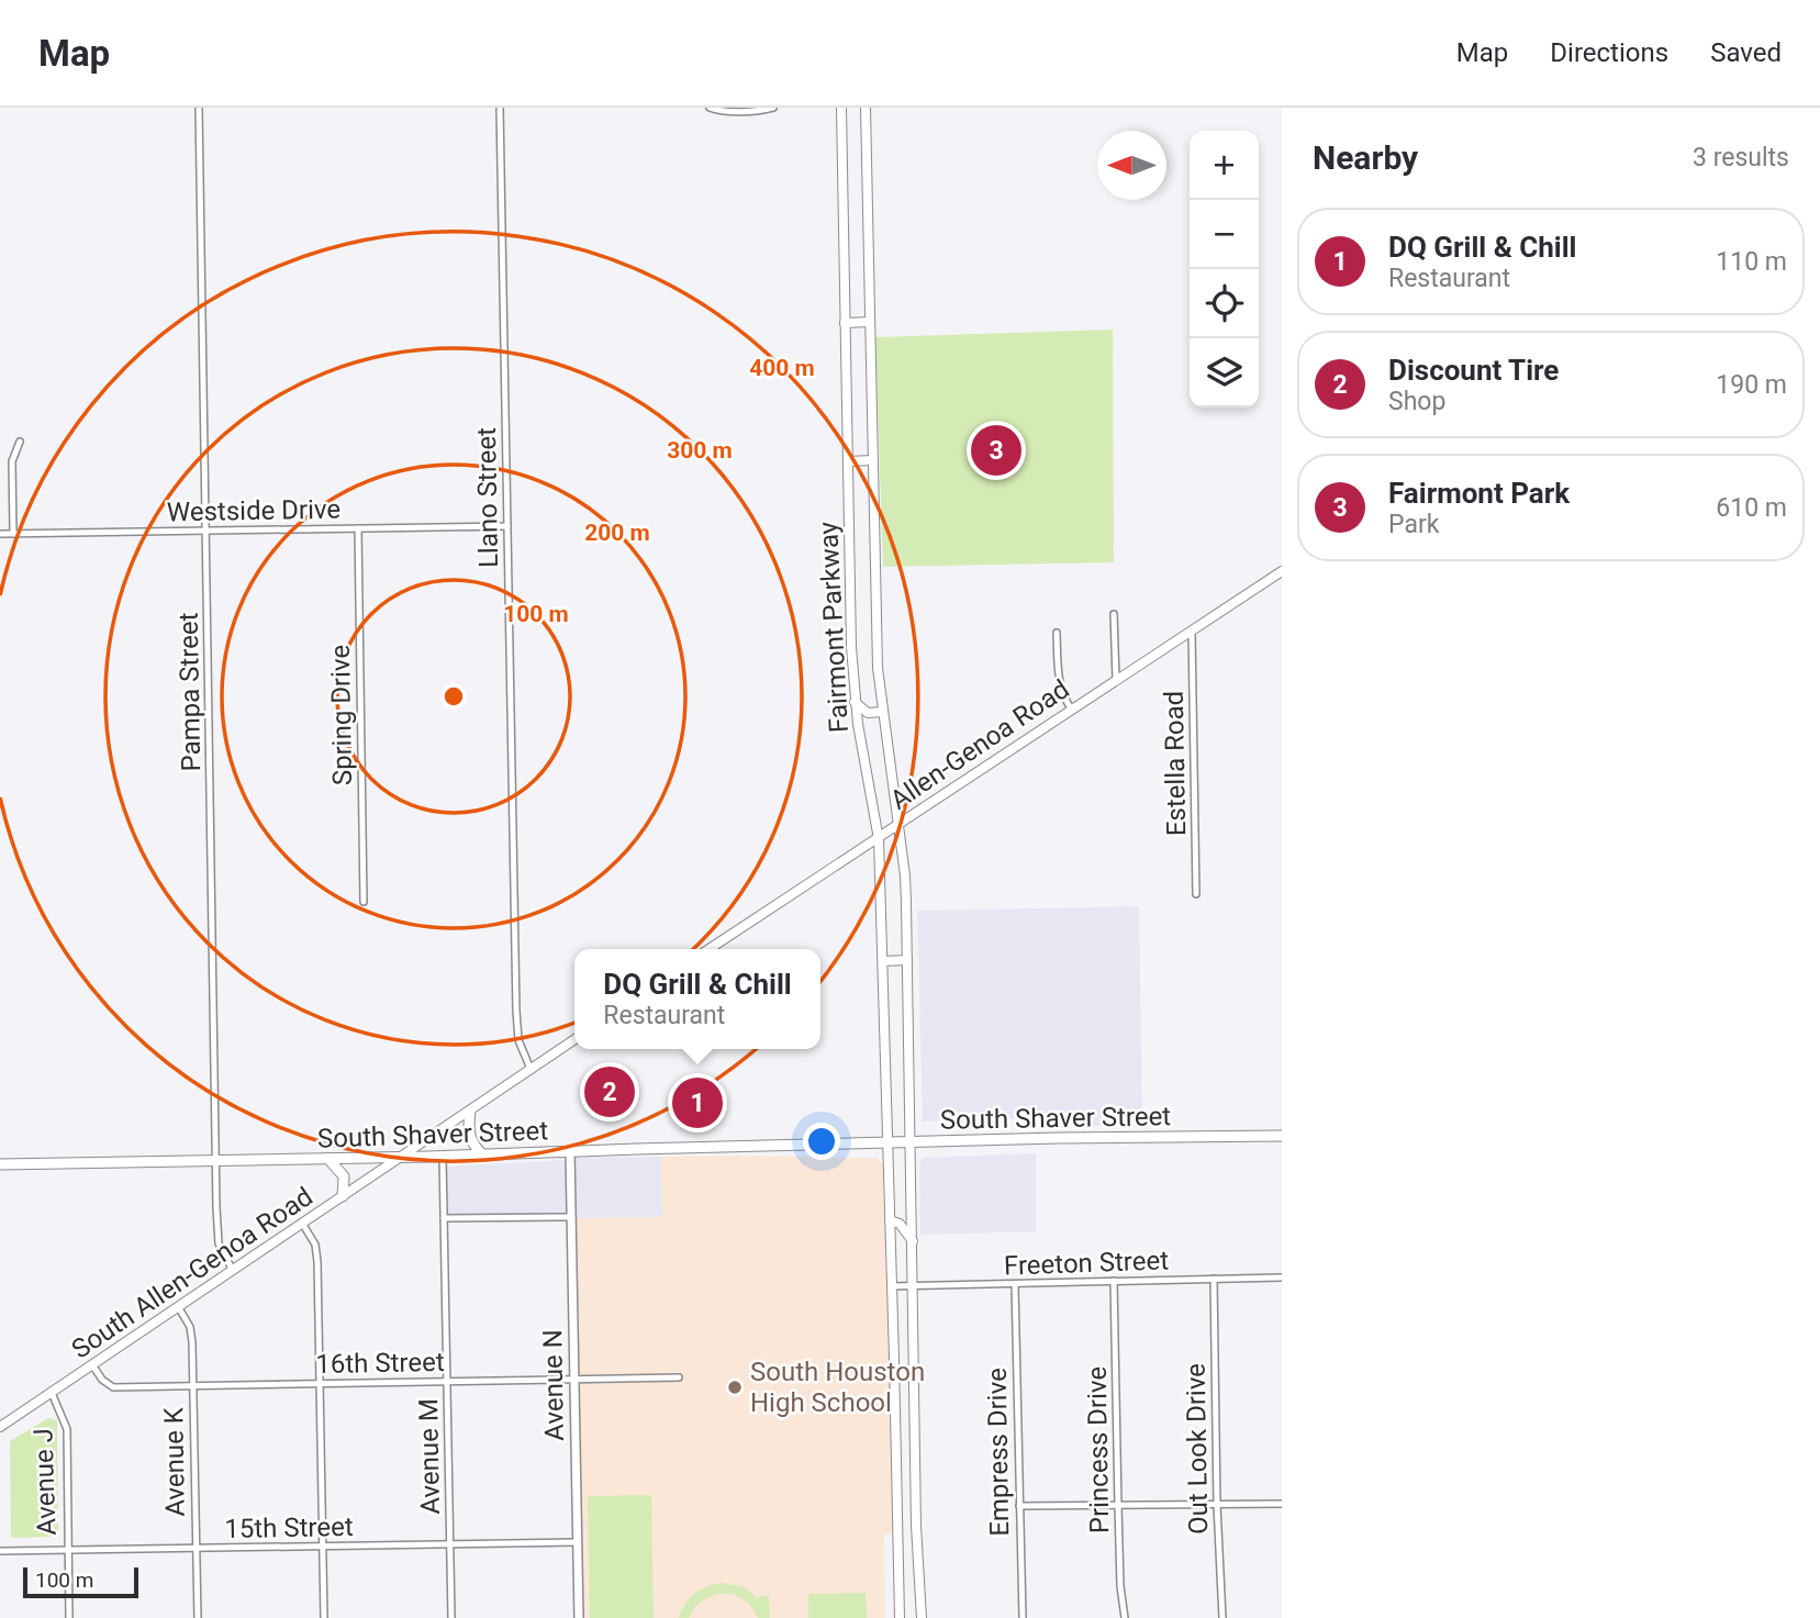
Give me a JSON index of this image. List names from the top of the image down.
{
  "streets": {
    "main road": [
      "Fairmont Parkway",
      "Allen-Genoa Road",
      "South Shaver Street",
      "South Allen-Genoa Road"
    ],
    "street": [
      "Llano Street",
      "Westside Drive",
      "Pampa Street",
      "Spring Drive",
      "Estella Road",
      "Freeton Street",
      "16th Street",
      "Avenue N",
      "Out Look Drive",
      "Princess Drive",
      "Empress Drive",
      "Avenue M",
      "Avenue K",
      "Avenue J",
      "15th Street"
    ]
  },
  "crossings": [
    ["Llano Street", "Westside Drive"],
    ["Westside Drive", "Pampa Street"],
    ["Westside Drive", "Spring Drive"],
    ["Fairmont Parkway", "Allen-Genoa Road"],
    ["Fairmont Parkway", "South Shaver Street"],
    ["Fairmont Parkway", "Freeton Street"],
    ["Pampa Street", "South Shaver Street"],
    ["Pampa Street", "South Allen-Genoa Road"],
    ["Allen-Genoa Road", "Estella Road"],
    ["South Shaver Street", "South Allen-Genoa Road"],
    ["South Shaver Street", "Avenue N"],
    ["South Shaver Street", "Avenue M"],
    ["Freeton Street", "Out Look Drive"],
    ["Freeton Street", "Princess Drive"],
    ["Freeton Street", "Empress Drive"],
    ["South Allen-Genoa Road", "16th Street"],
    ["South Allen-Genoa Road", "Avenue K"],
    ["South Allen-Genoa Road", "Avenue J"],
    ["16th Street", "Avenue N"],
    ["16th Street", "Avenue M"],
    ["16th Street", "Avenue K"],
    ["Avenue N", "15th Street"],
    ["Avenue M", "15th Street"],
    ["Avenue K", "15th Street"],
    ["Avenue J", "15th Street"]
  ],
  "places": ["South Houston High School"],
  "scale_bar": "100 m",
  "north": "left",
  "page": {
    "header": "Map",
    "nav": ["Map", "Directions", "Saved"],
    "heading": ["Nearby", "3 results"],
    "map_buttons": ["+", "−"],
    "list": [
      {
        "mark": "1",
        "name": "DQ Grill & Chill",
        "note": "Restaurant",
        "value": "110 m"
      },
      {
        "mark": "2",
        "name": "Discount Tire",
        "note": "Shop",
        "value": "190 m"
      },
      {
        "mark": "3",
        "name": "Fairmont Park",
        "note": "Park",
        "value": "610 m"
      }
    ],
    "pins": ["3", "2", "1"],
    "popup": ["DQ Grill & Chill", "Restaurant"],
    "scale": "100 m"
  },
  "rings": [
    "400 m",
    "300 m",
    "200 m",
    "100 m"
  ]
}
